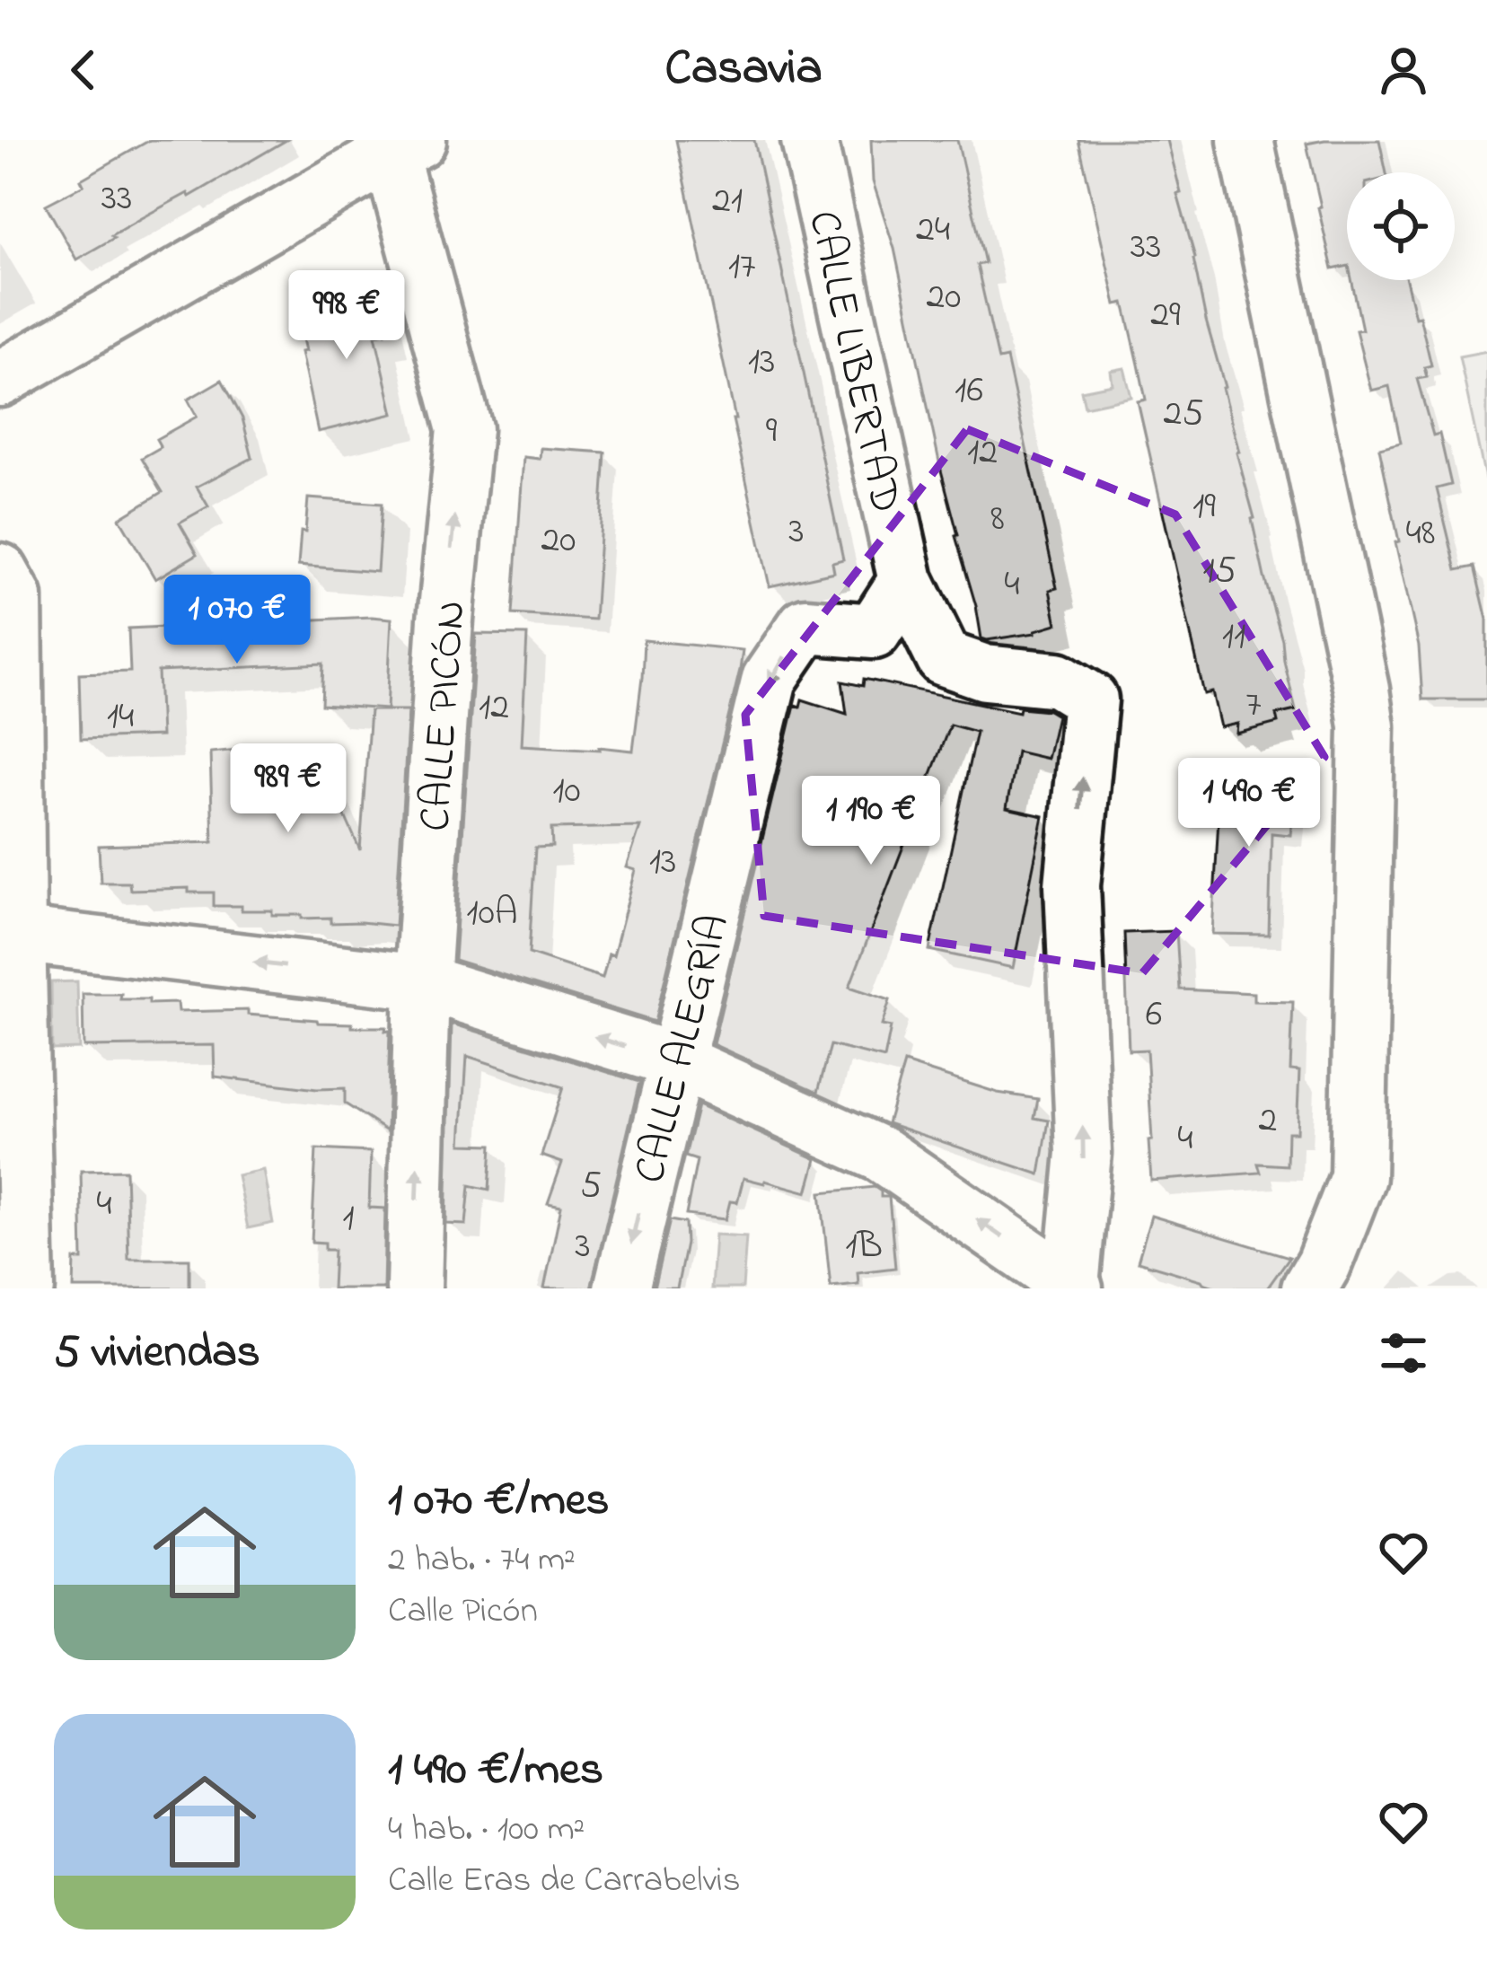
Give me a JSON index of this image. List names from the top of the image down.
{
  "streets": {
    "street": ["CALLE LIBERTAD", "CALLE PICÓN", "CALLE ALEGRÍA"]
  },
  "one_way": ["CALLE ALEGRÍA"],
  "house_numbers": [
    "33",
    "21",
    "24",
    "33",
    "17",
    "20",
    "29",
    "13",
    "16",
    "25",
    "9",
    "12",
    "19",
    "8",
    "3",
    "48",
    "20",
    "15",
    "4",
    "11",
    "7",
    "12",
    "14",
    "10",
    "13",
    "10A",
    "6",
    "2",
    "4",
    "5",
    "4",
    "1",
    "3",
    "1B"
  ],
  "page": {
    "header": "Casavia",
    "price": [
      "998 €",
      "1 070 €",
      "989 €",
      "1 490 €",
      "1 190 €"
    ],
    "heading": "5 viviendas",
    "list": [
      {
        "name": "1 070 €/mes",
        "note": "2 hab. · 74 m² · Calle Picón"
      },
      {
        "name": "1 490 €/mes",
        "note": "4 hab. · 100 m² · Calle Eras de Carrabelvis"
      }
    ]
  }
}
